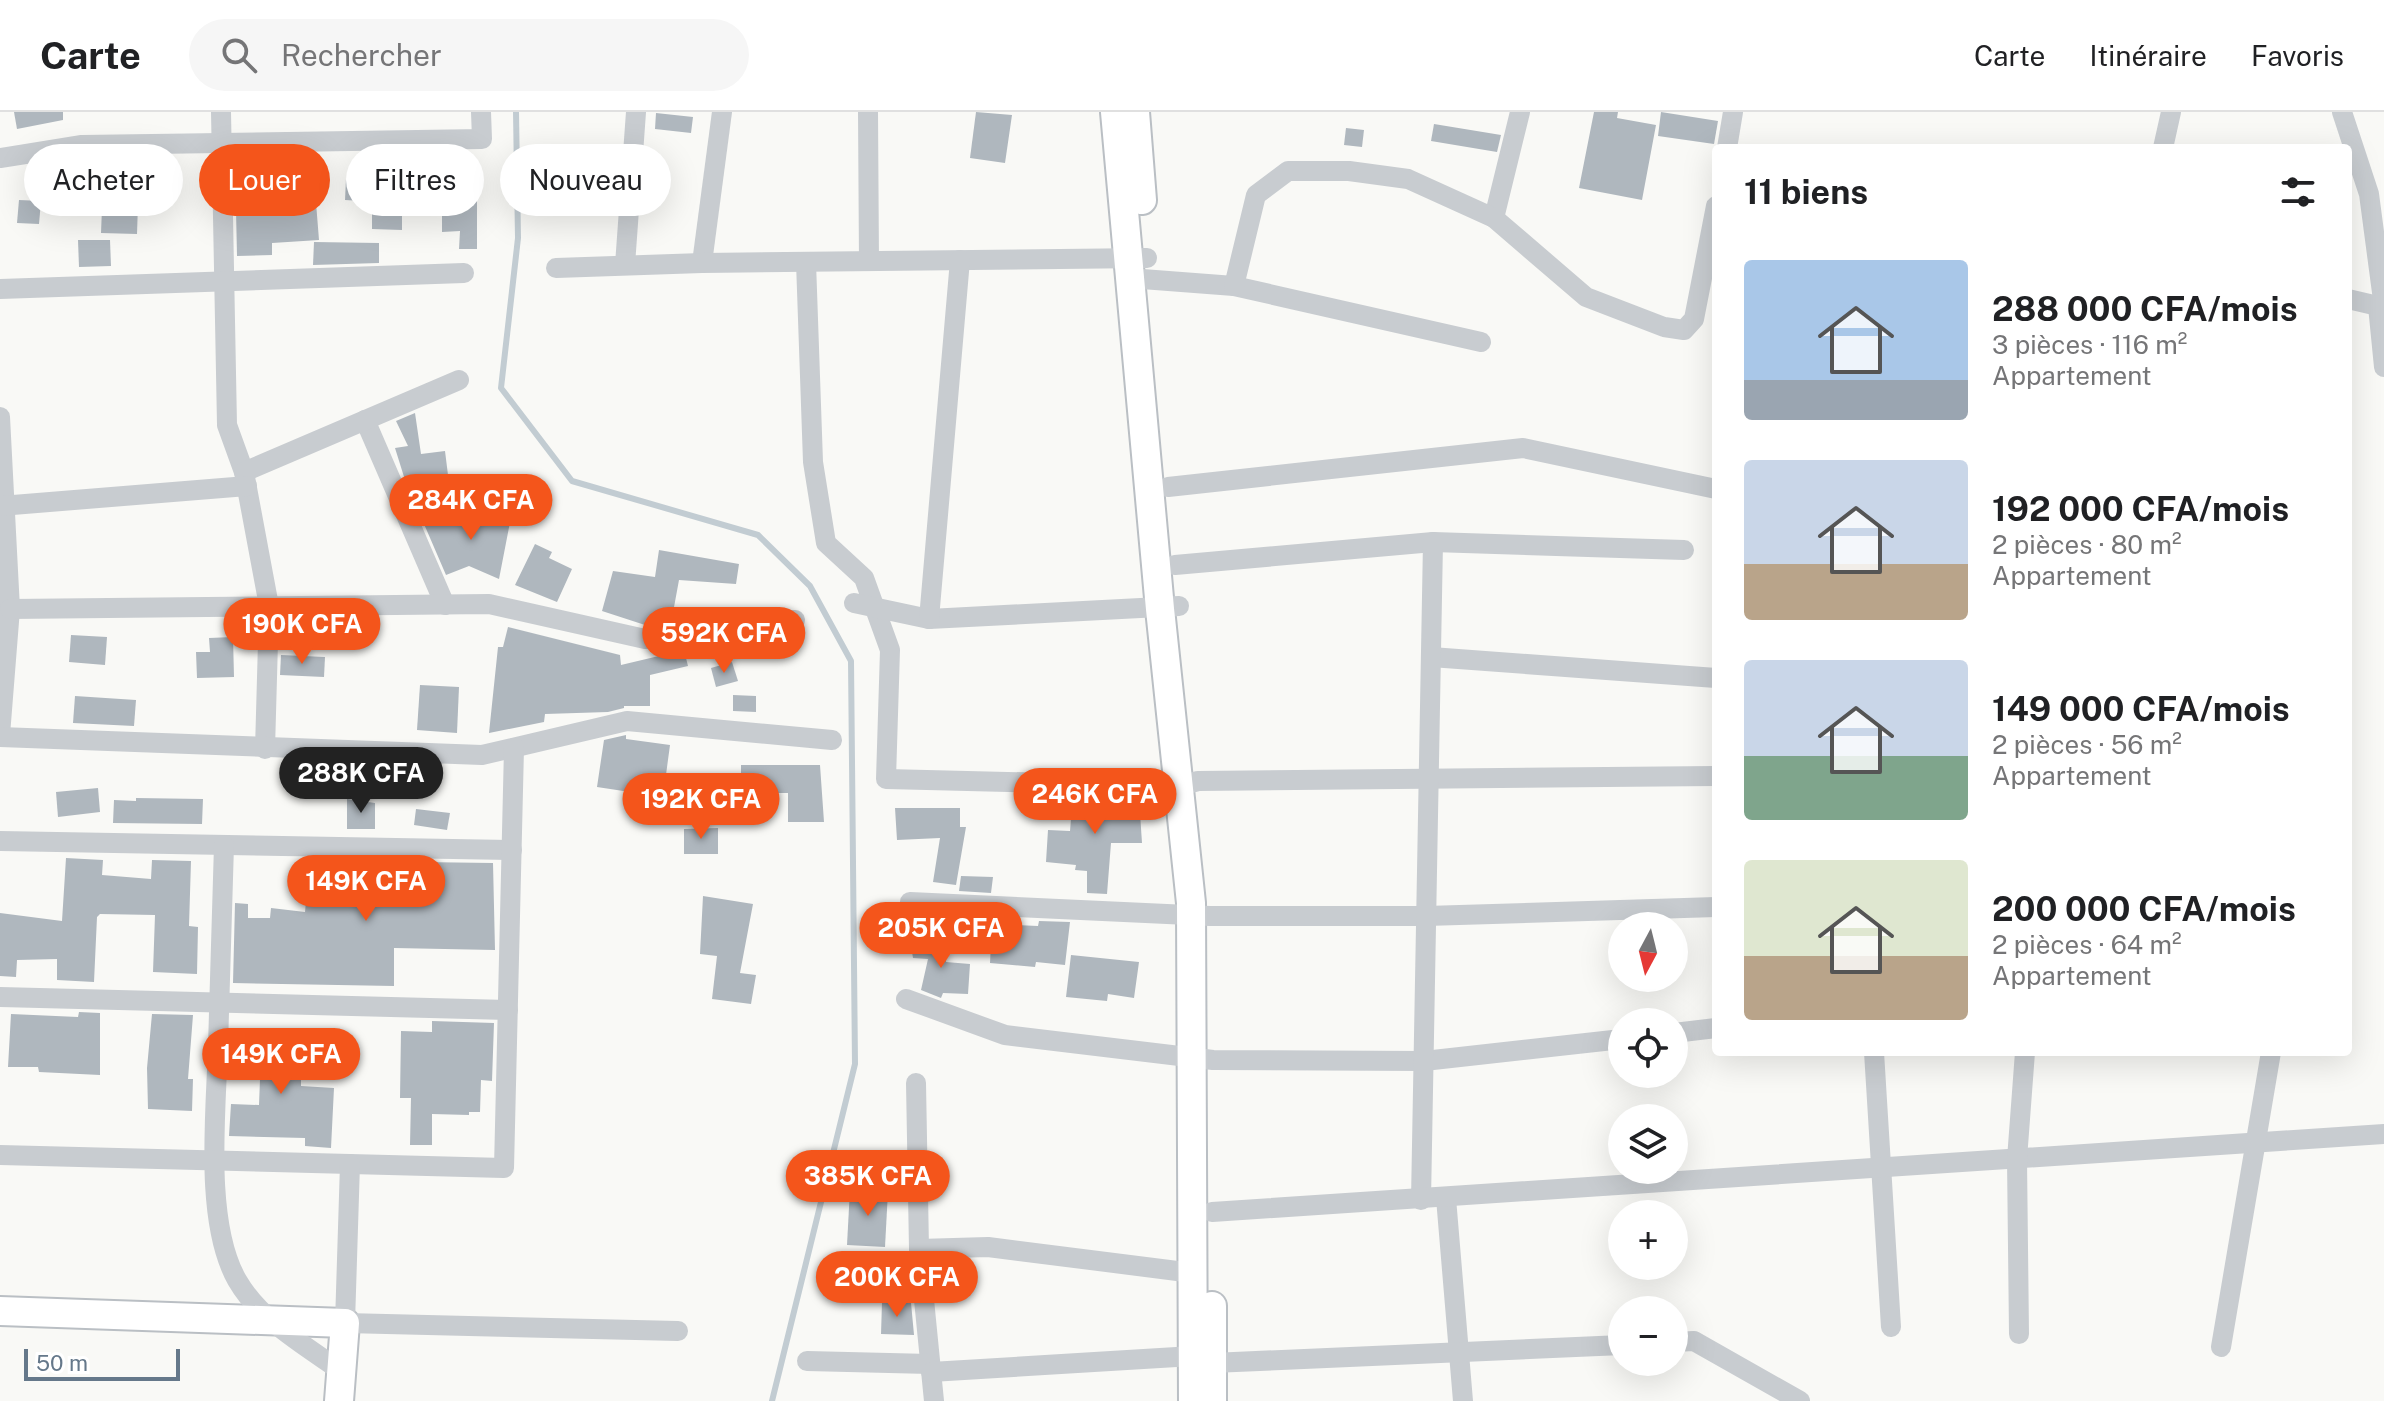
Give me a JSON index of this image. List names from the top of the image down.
{
  "scale_bar": "50 m",
  "north": "bottom",
  "page": {
    "header": "Carte",
    "search": "Rechercher",
    "nav": ["Carte", "Itinéraire", "Favoris"],
    "chip": [
      "Acheter",
      "Louer",
      "Filtres",
      "Nouveau"
    ],
    "heading": "11 biens",
    "list": [
      {
        "name": "288 000 CFA/mois",
        "note": "3 pièces · 116 m² · Appartement"
      },
      {
        "name": "192 000 CFA/mois",
        "note": "2 pièces · 80 m² · Appartement"
      },
      {
        "name": "149 000 CFA/mois",
        "note": "2 pièces · 56 m² · Appartement"
      },
      {
        "name": "200 000 CFA/mois",
        "note": "2 pièces · 64 m² · Appartement"
      }
    ],
    "price": [
      "284K CFA",
      "190K CFA",
      "592K CFA",
      "288K CFA",
      "246K CFA",
      "192K CFA",
      "149K CFA",
      "205K CFA",
      "149K CFA",
      "385K CFA",
      "200K CFA"
    ],
    "map_buttons": ["+", "−"],
    "scale": "50 m"
  }
}
